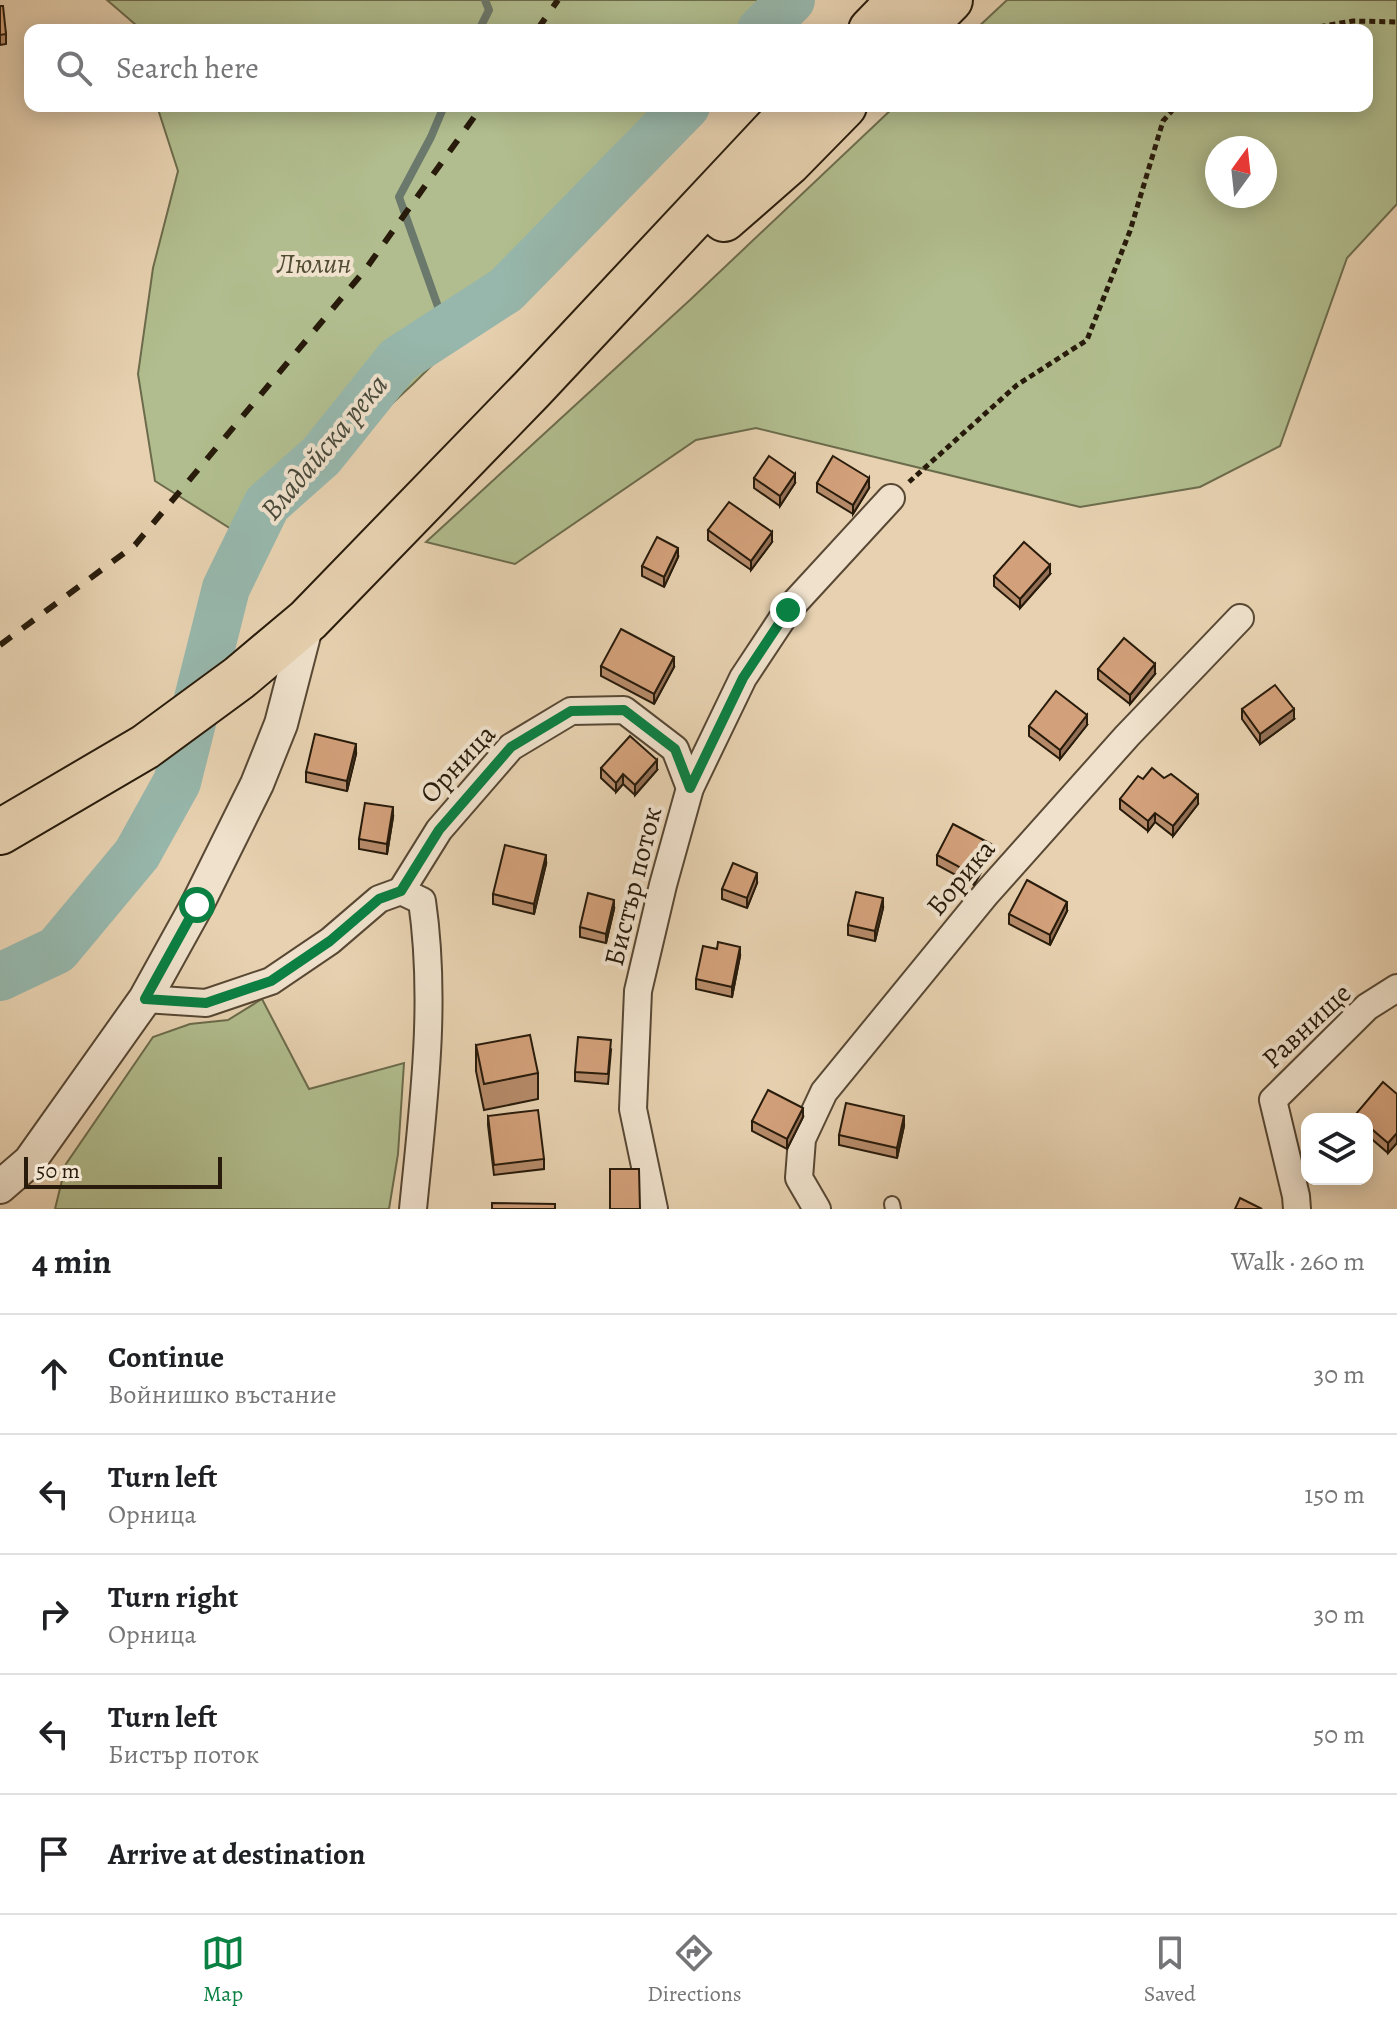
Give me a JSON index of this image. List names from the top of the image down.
{
  "streets": {
    "street": [
      "Орница",
      "Борика",
      "Бистър поток",
      "Равнище"
    ]
  },
  "crossings": [
    ["Орница", "Бистър поток"]
  ],
  "water": ["Владайска река"],
  "parks": ["Люлин"],
  "scale_bar": "50 m",
  "north": "top",
  "page": {
    "search": "Search here",
    "scale": "50 m",
    "heading": ["4 min", "Walk · 260 m"],
    "list": [
      ["Continue", "Войнишко въстание", "30 m"],
      ["Turn left", "Орница", "150 m"],
      ["Turn right", "Орница", "30 m"],
      ["Turn left", "Бистър поток", "50 m"],
      "Arrive at destination"
    ],
    "nav": ["Map", "Directions", "Saved"]
  }
}
